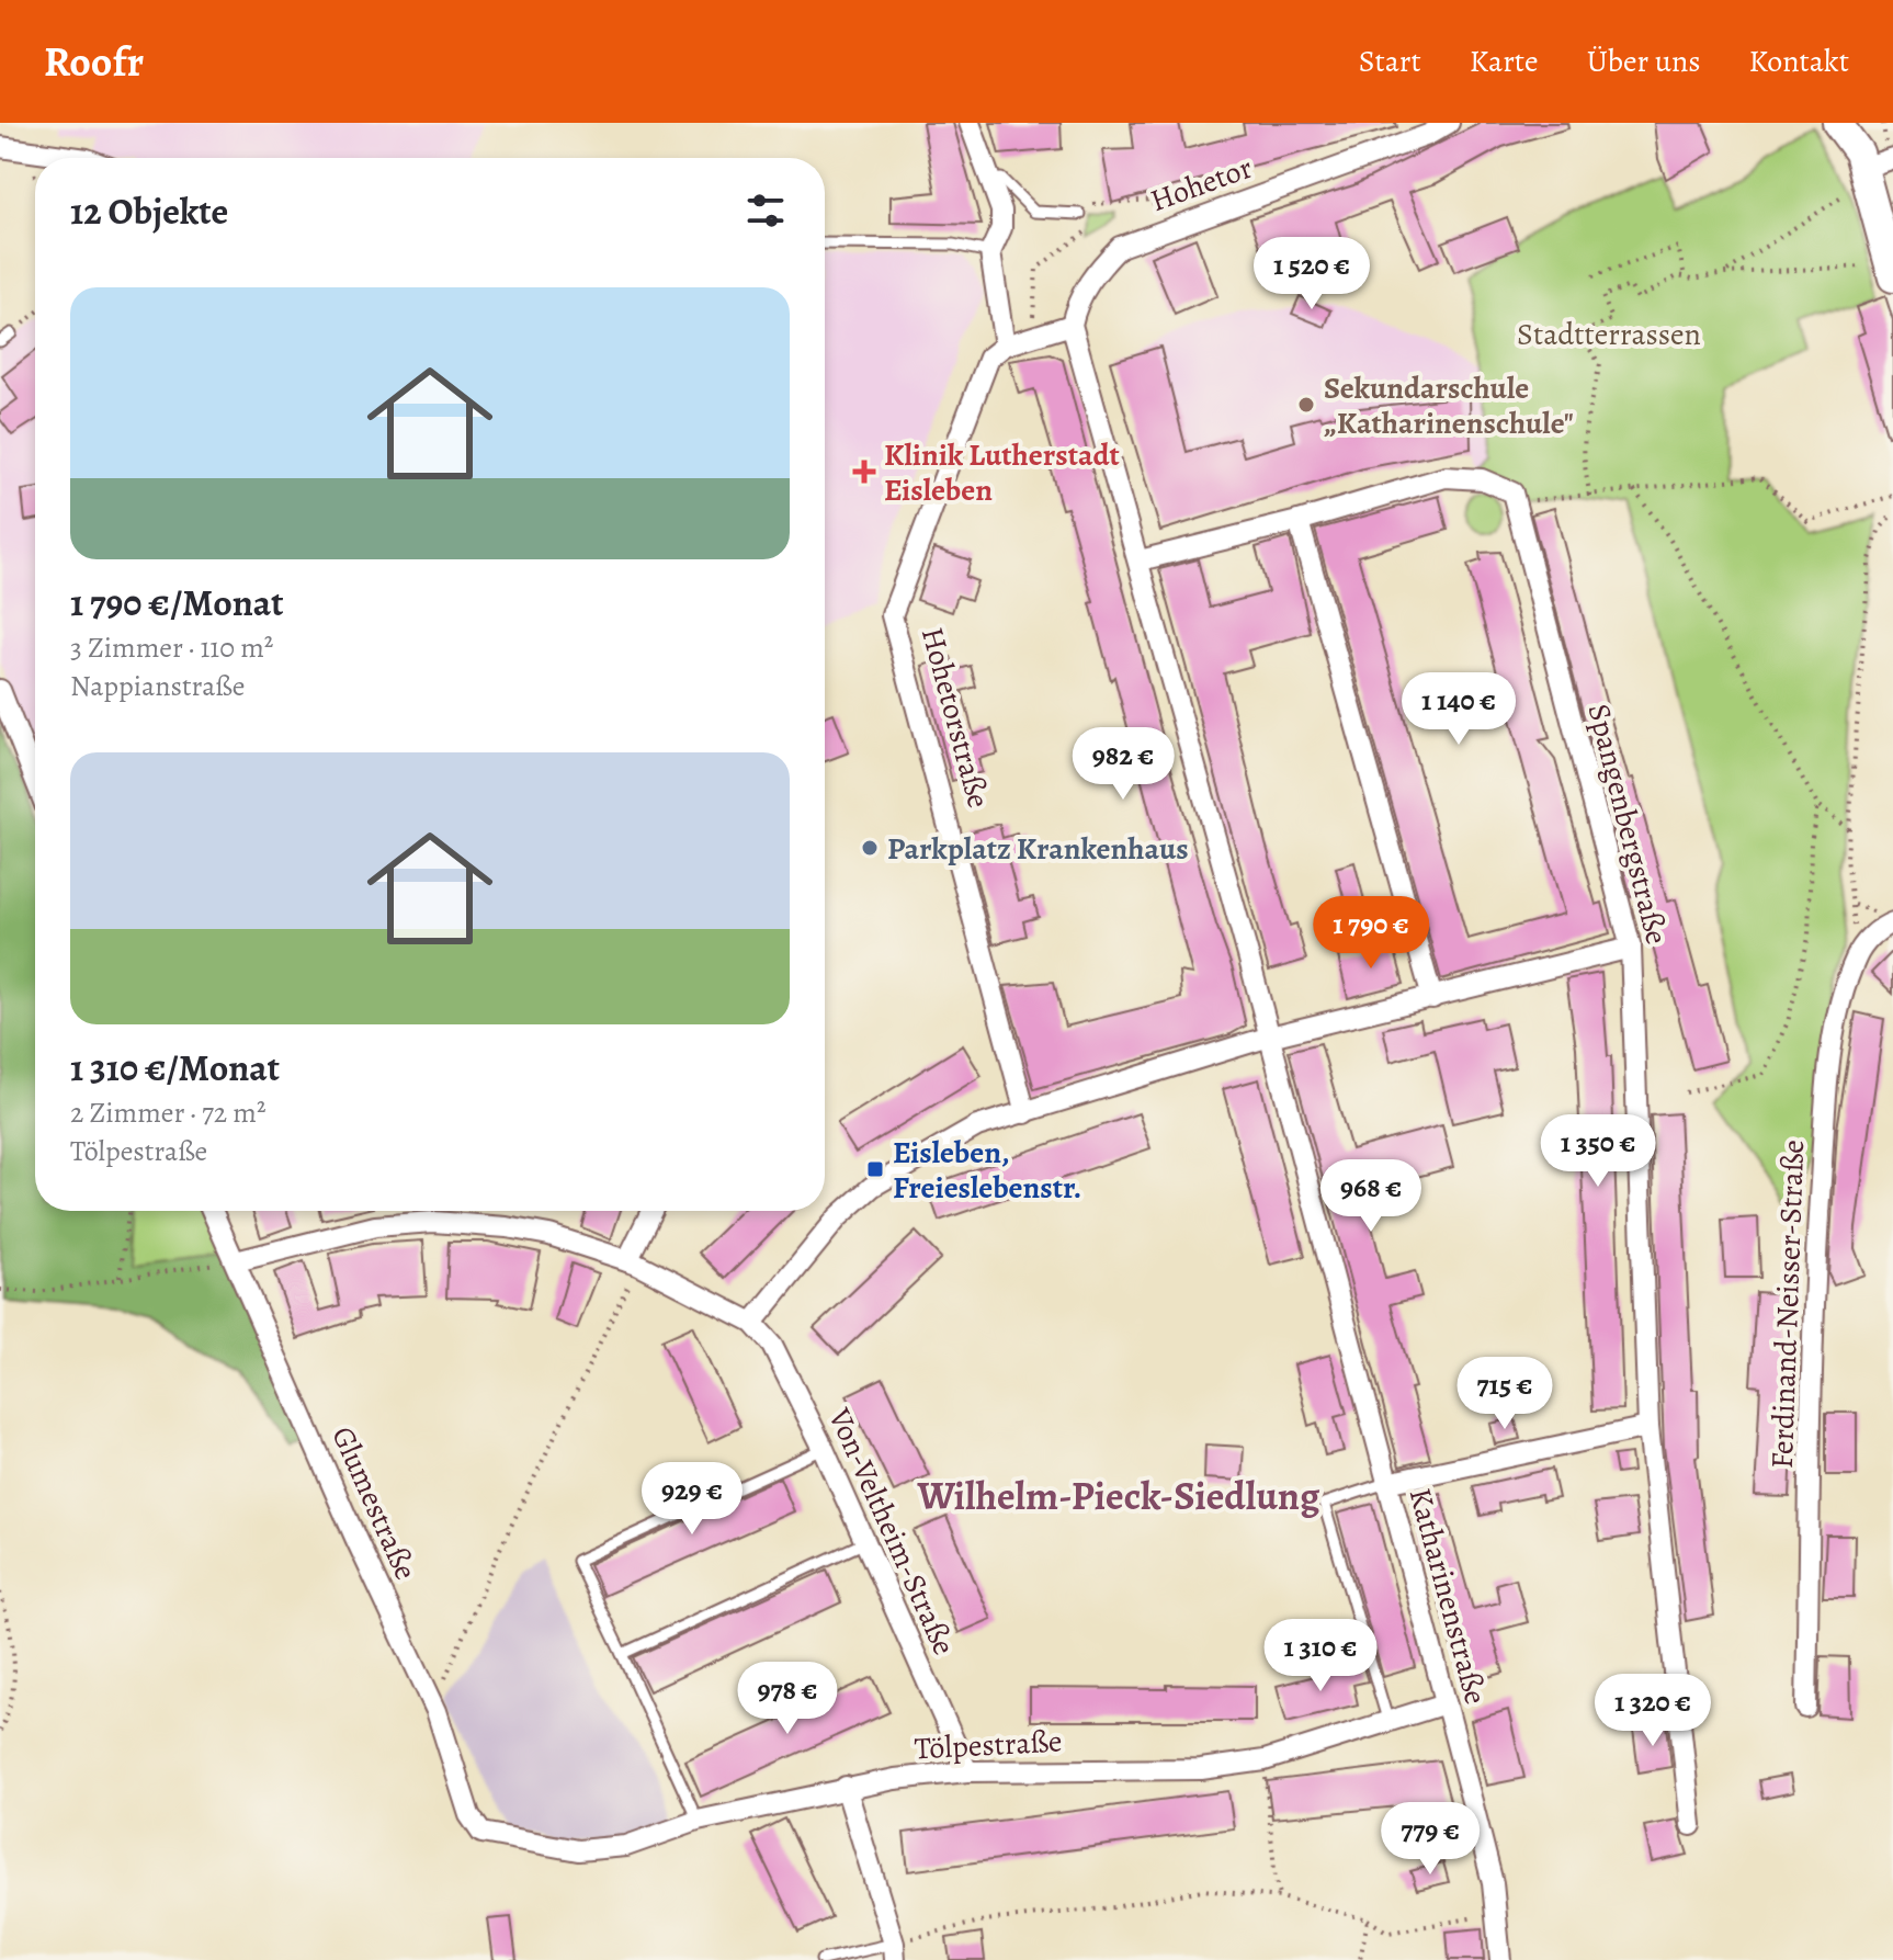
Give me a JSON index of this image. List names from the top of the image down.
{
  "streets": {
    "street": [
      "Hohetor",
      "Hohetorstraße",
      "Spangenbergstraße",
      "Ferdinand-Neisser-Straße",
      "Glumestraße",
      "Von-Veltheim-Straße",
      "Katharinenstraße",
      "Tölpestraße"
    ]
  },
  "crossings": [
    ["Hohetor", "Katharinenstraße"],
    ["Glumestraße", "Tölpestraße"],
    ["Von-Veltheim-Straße", "Tölpestraße"],
    ["Katharinenstraße", "Tölpestraße"]
  ],
  "districts": ["Wilhelm-Pieck-Siedlung"],
  "parks": ["Stadtterrassen"],
  "places": {
    "other": ["Sekundarschule „Katharinenschule\"", "Parkplatz Krankenhaus"],
    "health": ["Klinik Lutherstadt Eisleben"],
    "transit": ["Eisleben, Freieslebenstr."]
  },
  "page": {
    "header": "Roofr",
    "nav": [
      "Start",
      "Karte",
      "Über uns",
      "Kontakt"
    ],
    "heading": "12 Objekte",
    "price": [
      "1 520 €",
      "1 140 €",
      "982 €",
      "1 790 €",
      "1 350 €",
      "968 €",
      "715 €",
      "929 €",
      "1 310 €",
      "978 €",
      "1 320 €",
      "779 €"
    ],
    "list": [
      {
        "name": "1 790 €/Monat",
        "note": "3 Zimmer · 110 m² · Nappianstraße"
      },
      {
        "name": "1 310 €/Monat",
        "note": "2 Zimmer · 72 m² · Tölpestraße"
      }
    ]
  }
}
